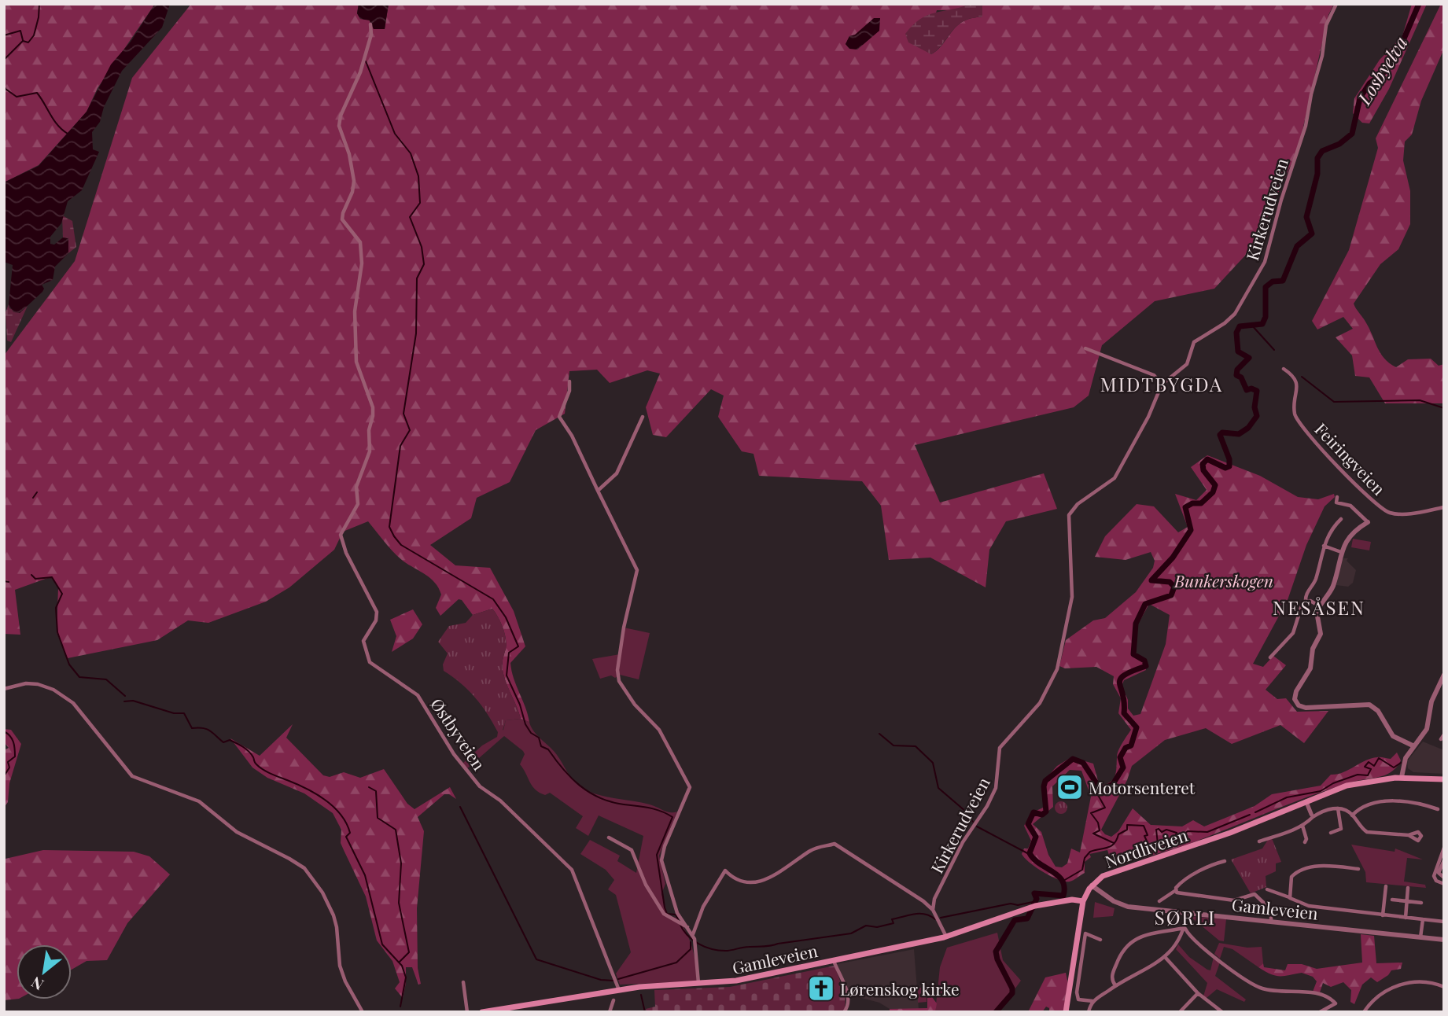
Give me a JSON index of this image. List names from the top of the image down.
{
  "streets": {
    "main road": ["Nordliveien", "Gamleveien"],
    "street": ["Kirkerudveien", "Feiringveien", "Østbyveien"]
  },
  "crossings": [
    ["Østbyveien", "Gamleveien"],
    ["Nordliveien", "Gamleveien"]
  ],
  "districts": ["MIDTBYGDA", "NESÅSEN", "SØRLI"],
  "water": ["Losbyelva"],
  "parks": ["Bunkerskogen"],
  "places": {
    "sports": ["Motorsenteret"],
    "church": ["Lørenskog kirke"]
  },
  "north": "bottom left"
}
